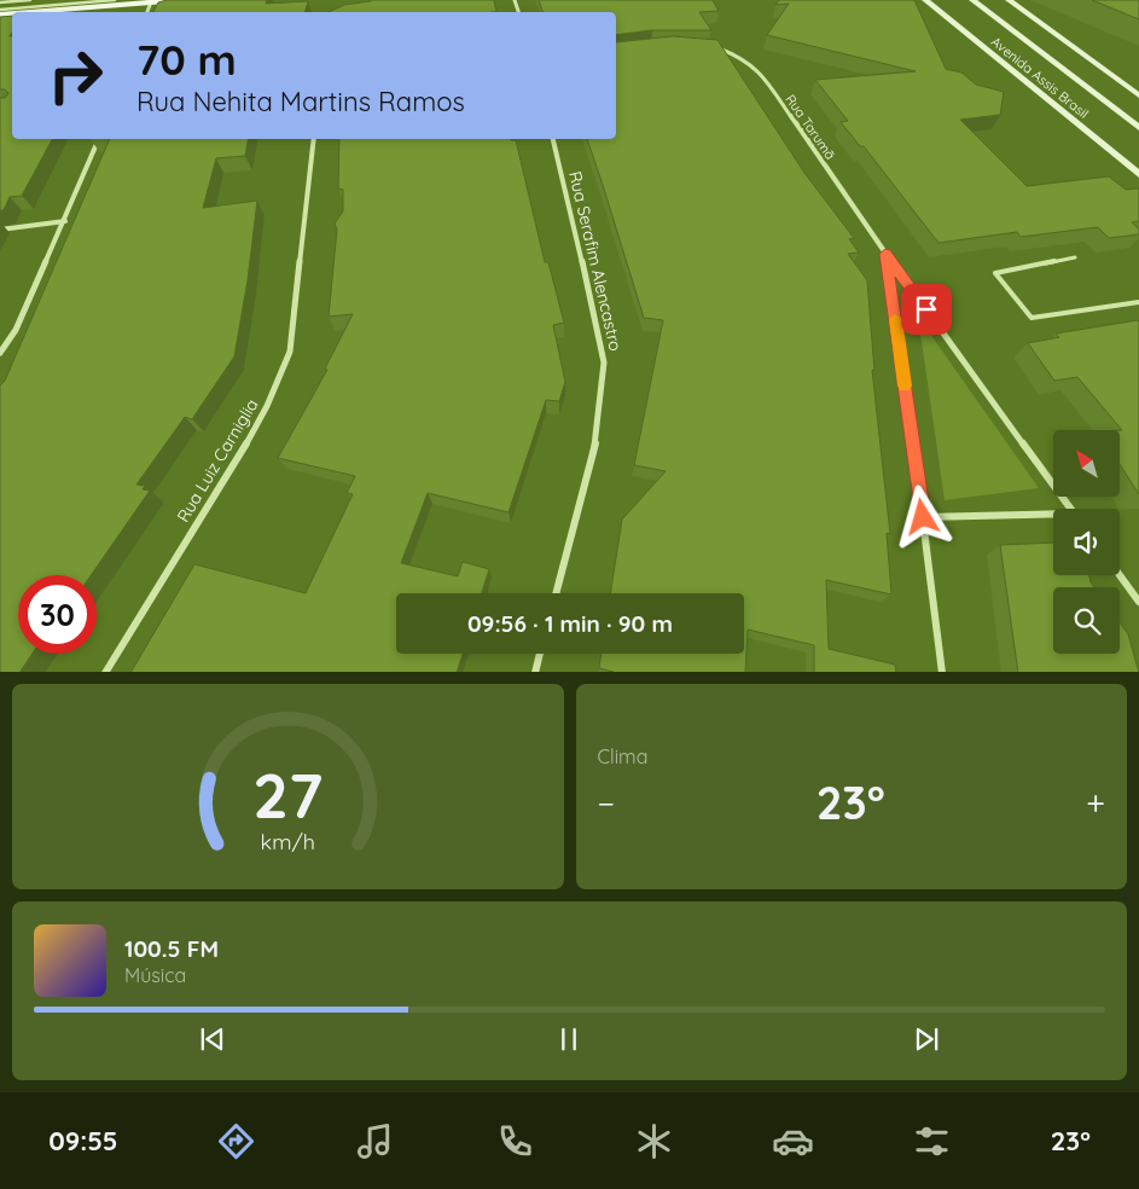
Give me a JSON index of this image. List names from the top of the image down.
{
  "streets": {
    "main road": ["Avenida Assis Brasil"],
    "street": ["Rua Tarumã", "Rua Serafim Alencastro", "Rua Luiz Carniglia"]
  },
  "north": "top left",
  "page": {
    "turn": ["70 m", "Rua Nehita Martins Ramos"],
    "limit": "30",
    "trip": "09:56 · 1 min · 90 m",
    "tile": "Clima",
    "heat": ["−", "23°", "+"],
    "song": ["100.5 FM", "Música"],
    "tabs": ["09:55", "23°"],
    "gauge": ["27", "km/h"]
  }
}
